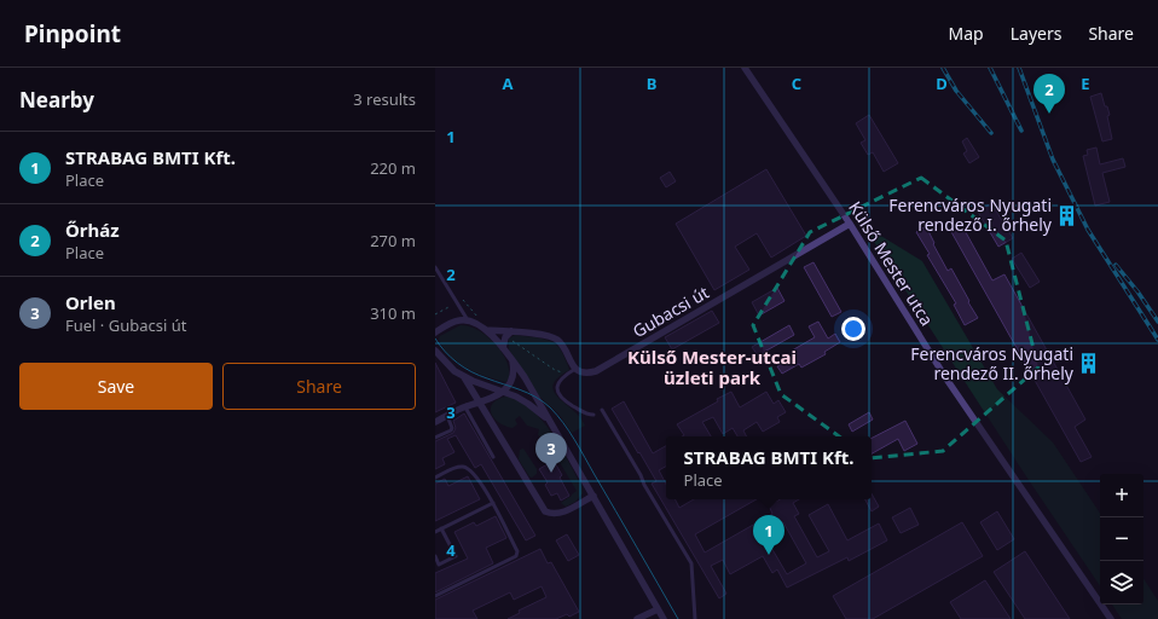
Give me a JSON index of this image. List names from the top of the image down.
{
  "streets": {
    "street": ["Külső Mester utca", "Gubacsi út"]
  },
  "crossings": [
    ["Külső Mester utca", "Gubacsi út"]
  ],
  "districts": ["Külső Mester-utcai üzleti park"],
  "places": {
    "building": ["Ferencváros Nyugati rendező I. őrhely", "Ferencváros Nyugati rendező II. őrhely"]
  },
  "page": {
    "header": "Pinpoint",
    "nav": ["Map", "Layers", "Share"],
    "heading": ["Nearby", "3 results"],
    "pins": ["2", "3", "1"],
    "list": [
      {
        "mark": "1",
        "name": "STRABAG BMTI Kft.",
        "note": "Place",
        "value": "220 m"
      },
      {
        "mark": "2",
        "name": "Őrház",
        "note": "Place",
        "value": "270 m"
      },
      {
        "mark": "3",
        "name": "Orlen",
        "note": "Fuel · Gubacsi út",
        "value": "310 m"
      }
    ],
    "buttons": ["Save", "Share"],
    "popup": ["STRABAG BMTI Kft.", "Place"],
    "map_buttons": ["+", "−"]
  },
  "grid": {
    "columns": [
      "A",
      "B",
      "C",
      "D",
      "E"
    ],
    "rows": [
      "1",
      "2",
      "3",
      "4"
    ]
  }
}
